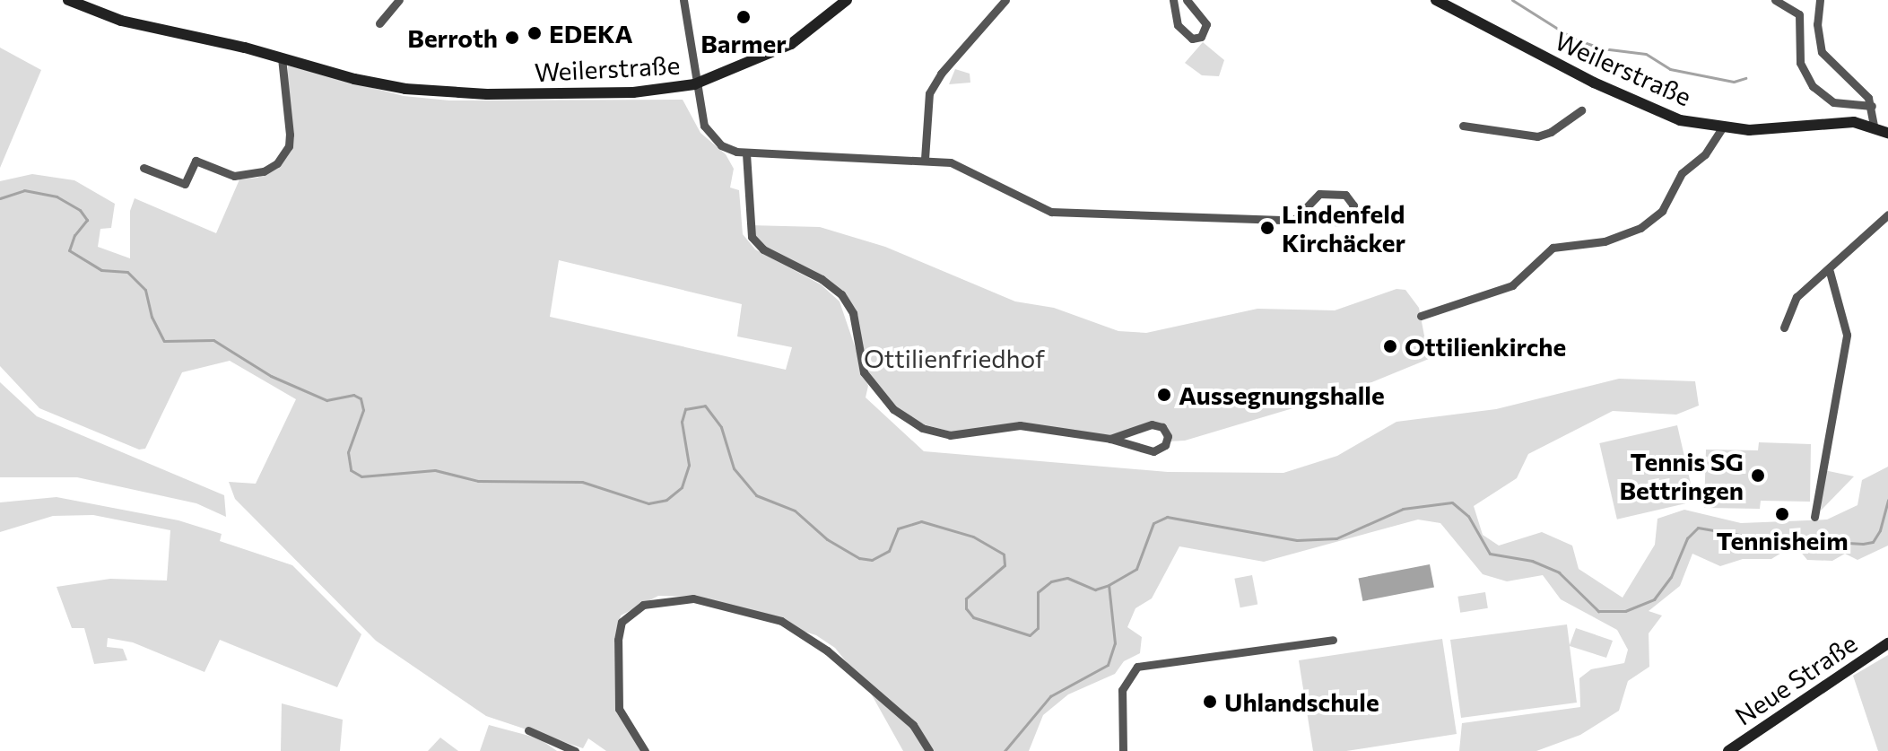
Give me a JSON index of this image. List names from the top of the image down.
{
  "streets": {
    "main road": ["Weilerstraße", "Neue Straße"]
  },
  "parks": ["Ottilienfriedhof"],
  "places": [
    "Barmer",
    "EDEKA",
    "Berroth",
    "Lindenfeld Kirchäcker",
    "Ottilienkirche",
    "Aussegnungshalle",
    "Tennis SG Bettringen",
    "Tennisheim",
    "Uhlandschule"
  ]
}
